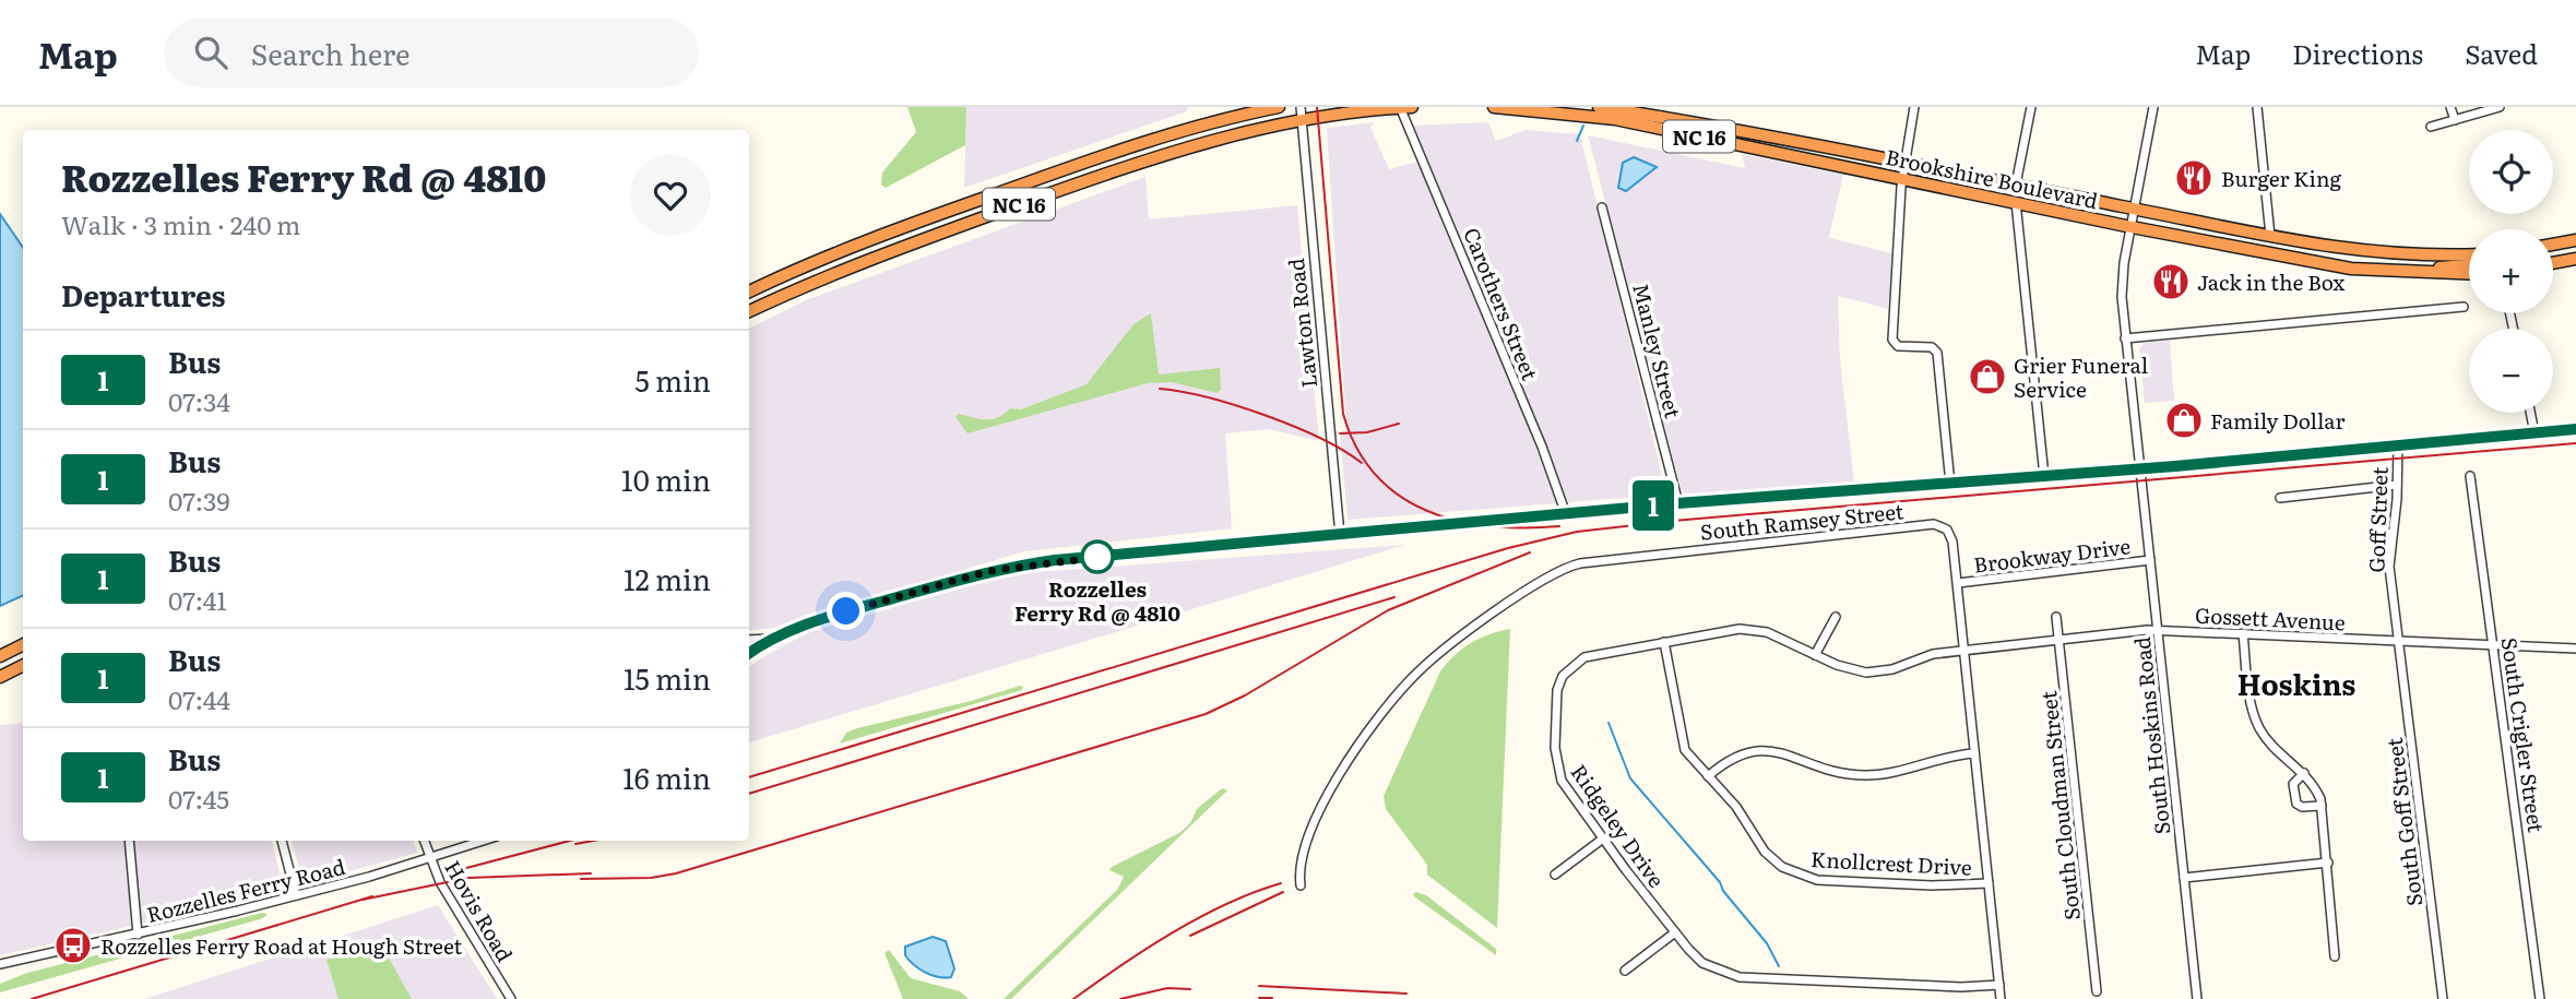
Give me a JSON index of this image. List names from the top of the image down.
{
  "streets": {
    "highway": ["NC 16", "Brookshire Boulevard"],
    "street": [
      "Carothers Street",
      "Lawton Road",
      "Manley Street",
      "Goff Street",
      "South Ramsey Street",
      "Brookway Drive",
      "Gossett Avenue",
      "South Crigler Street",
      "South Hoskins Road",
      "South Cloudman Street",
      "South Goff Street",
      "Ridgeley Drive",
      "Knollcrest Drive",
      "Rozzelles Ferry Road",
      "Hovis Road"
    ]
  },
  "crossings": [
    ["NC 16", "Carothers Street"],
    ["NC 16", "Lawton Road"],
    ["Brookshire Boulevard", "South Hoskins Road"],
    ["Goff Street", "Gossett Avenue"],
    ["Goff Street", "South Goff Street"],
    ["South Ramsey Street", "Brookway Drive"],
    ["South Ramsey Street", "Gossett Avenue"],
    ["South Ramsey Street", "Ridgeley Drive"],
    ["South Ramsey Street", "Knollcrest Drive"],
    ["Brookway Drive", "South Hoskins Road"],
    ["Gossett Avenue", "South Crigler Street"],
    ["Gossett Avenue", "South Hoskins Road"],
    ["Gossett Avenue", "South Cloudman Street"],
    ["Gossett Avenue", "South Goff Street"],
    ["Gossett Avenue", "Ridgeley Drive"],
    ["Ridgeley Drive", "Knollcrest Drive"],
    ["Rozzelles Ferry Road", "Hovis Road"]
  ],
  "districts": ["Hoskins"],
  "places": {
    "restaurant": ["Burger King", "Jack in the Box"],
    "shop": ["Grier Funeral Service", "Family Dollar"],
    "other": ["Rozzelles Ferry Rd @ 4810"],
    "bus stop": ["Rozzelles Ferry Road at Hough Street"]
  },
  "lines": ["bus line 1"],
  "page": {
    "header": "Map",
    "search": "Search here",
    "nav": ["Map", "Directions", "Saved"],
    "on_map": "1",
    "map_buttons": ["+", "−"],
    "heading": [
      ["Rozzelles Ferry Rd @ 4810", "Walk · 3 min · 240 m"],
      "Departures"
    ],
    "list": [
      {
        "mark": "1",
        "name": "Bus",
        "note": "07:34",
        "value": "5 min"
      },
      {
        "mark": "1",
        "name": "Bus",
        "note": "07:39",
        "value": "10 min"
      },
      {
        "mark": "1",
        "name": "Bus",
        "note": "07:41",
        "value": "12 min"
      },
      {
        "mark": "1",
        "name": "Bus",
        "note": "07:44",
        "value": "15 min"
      },
      {
        "mark": "1",
        "name": "Bus",
        "note": "07:45",
        "value": "16 min"
      }
    ]
  }
}
